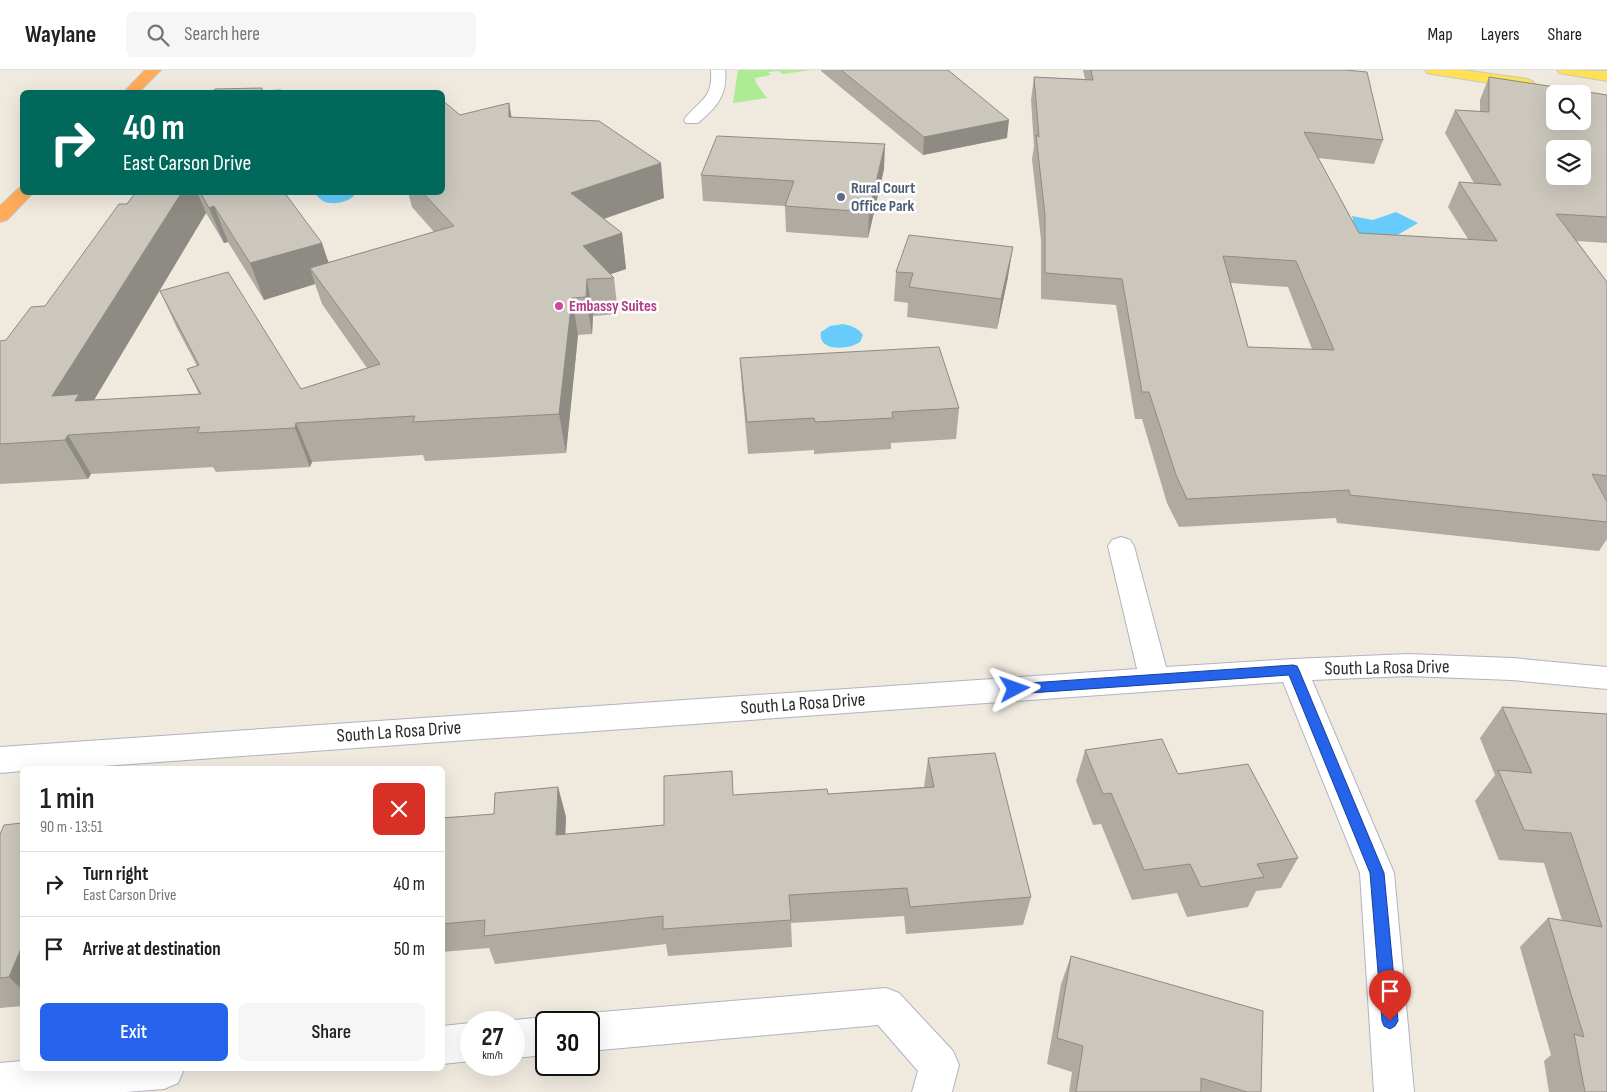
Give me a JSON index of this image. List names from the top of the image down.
{
  "streets": {
    "street": ["South La Rosa Drive"]
  },
  "places": ["Rural Court Office Park", "Embassy Suites"],
  "page": {
    "header": "Waylane",
    "search": "Search here",
    "nav": ["Map", "Layers", "Share"],
    "turn": ["40 m", "East Carson Drive"],
    "heading": ["1 min", "90 m · 13:51"],
    "list": [
      {
        "name": "Turn right",
        "note": "East Carson Drive",
        "value": "40 m"
      },
      {
        "name": "Arrive at destination",
        "value": "50 m"
      }
    ],
    "buttons": ["Exit", "Share"],
    "speed": "27 km/h",
    "limit": "30"
  }
}
